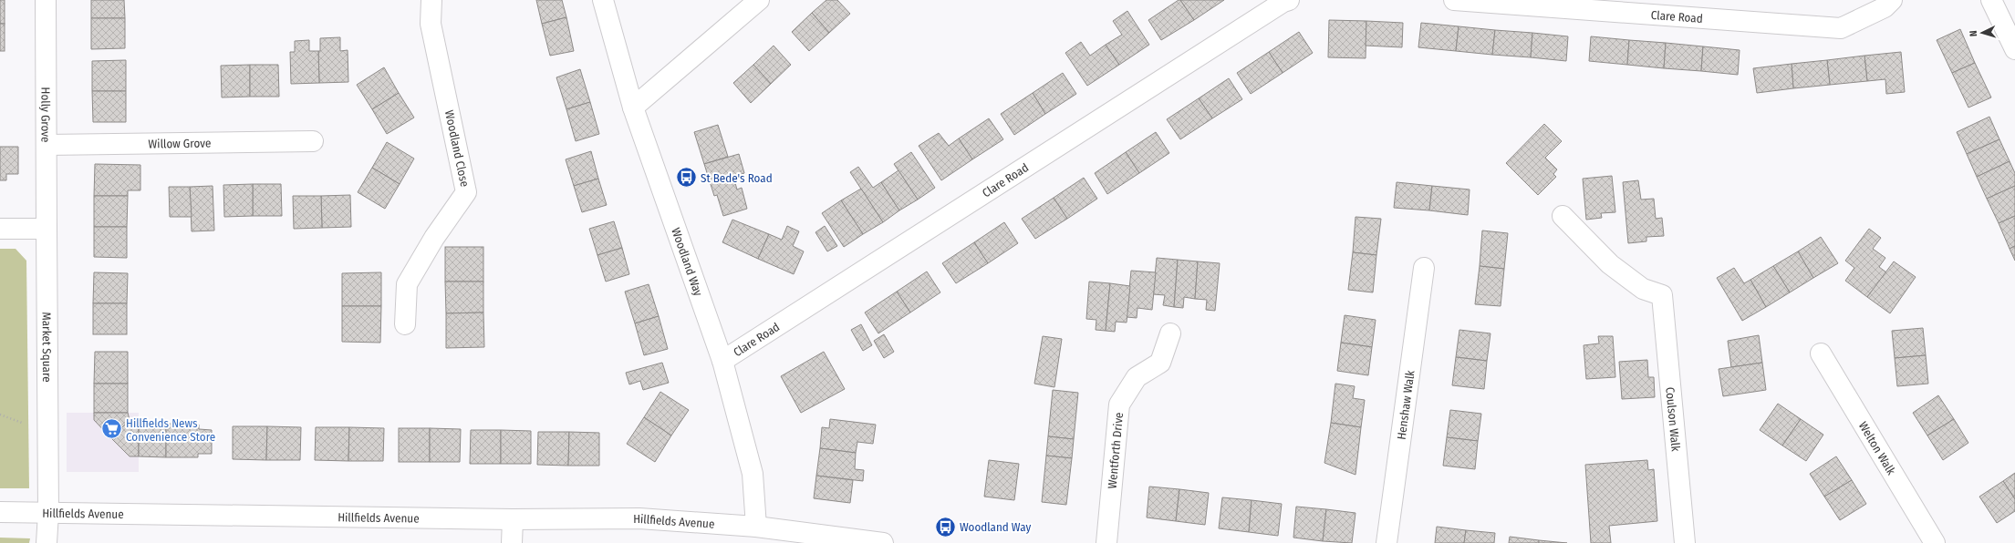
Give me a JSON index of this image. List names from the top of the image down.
{
  "streets": {
    "street": [
      "Clare Road",
      "Holly Grove",
      "Willow Grove",
      "Woodland Close",
      "Woodland Way",
      "Market Square",
      "Henshaw Walk",
      "Coulson Walk",
      "Welton Walk",
      "Wentforth Drive",
      "Hillfields Avenue"
    ]
  },
  "crossings": [
    ["Clare Road", "Woodland Way"],
    ["Holly Grove", "Willow Grove"],
    ["Holly Grove", "Market Square"],
    ["Woodland Way", "Hillfields Avenue"],
    ["Market Square", "Hillfields Avenue"]
  ],
  "places": {
    "bus stop": ["St Bede's Road", "Woodland Way"],
    "supermarket": ["Hillfields News Convenience Store"]
  },
  "north": "left"
}
